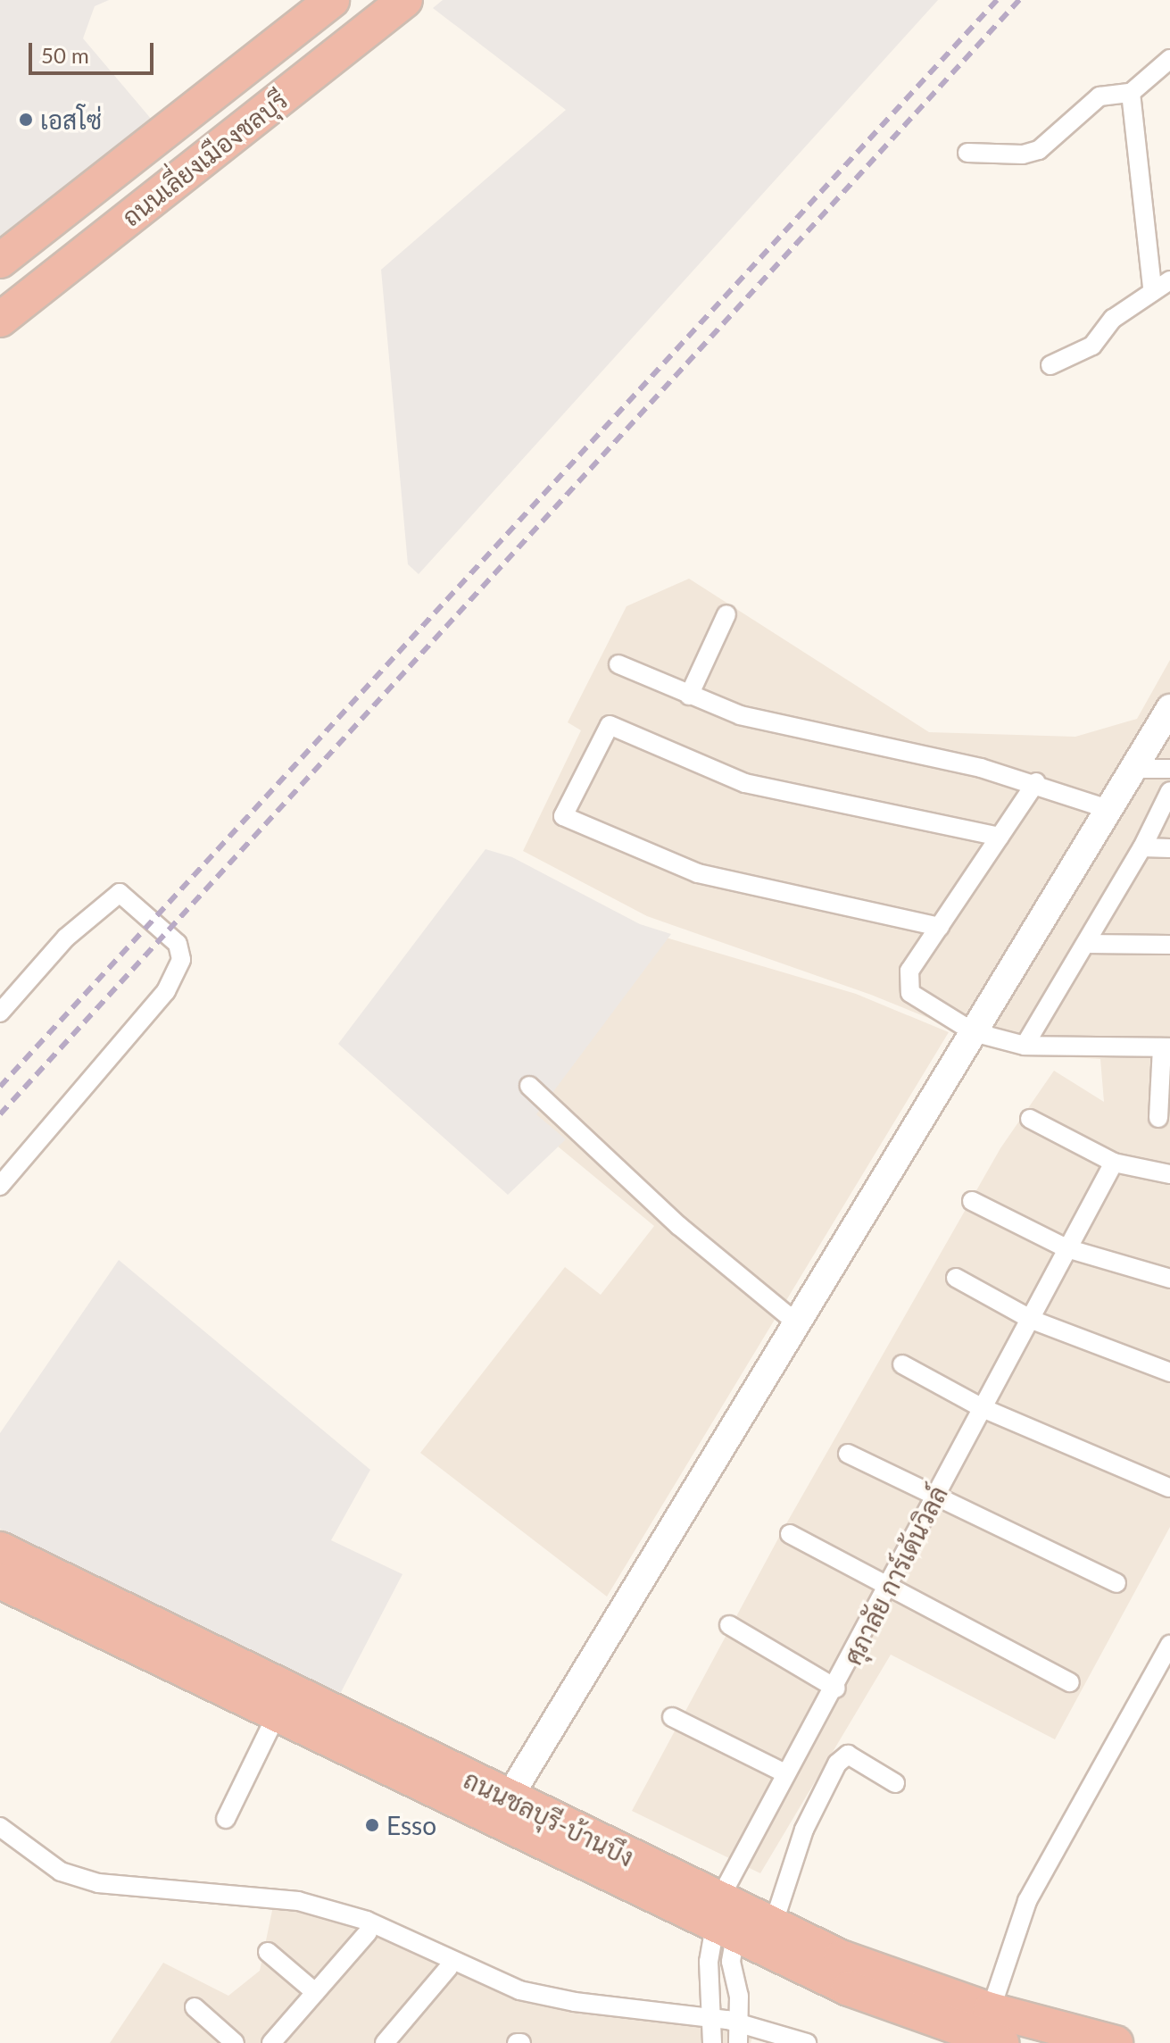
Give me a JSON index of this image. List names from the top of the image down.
{
  "streets": {
    "highway": ["ถนนเลี่ยงเมืองชลบุรี", "ถนนชลบุรี-บ้านบึง"],
    "street": ["ศุภาลัย การ์เด้นวิลล์"]
  },
  "crossings": [
    ["ศุภาลัย การ์เด้นวิลล์", "ถนนชลบุรี-บ้านบึง"]
  ],
  "places": ["เอสโซ่", "Esso"],
  "scale_bar": "50 m"
}
